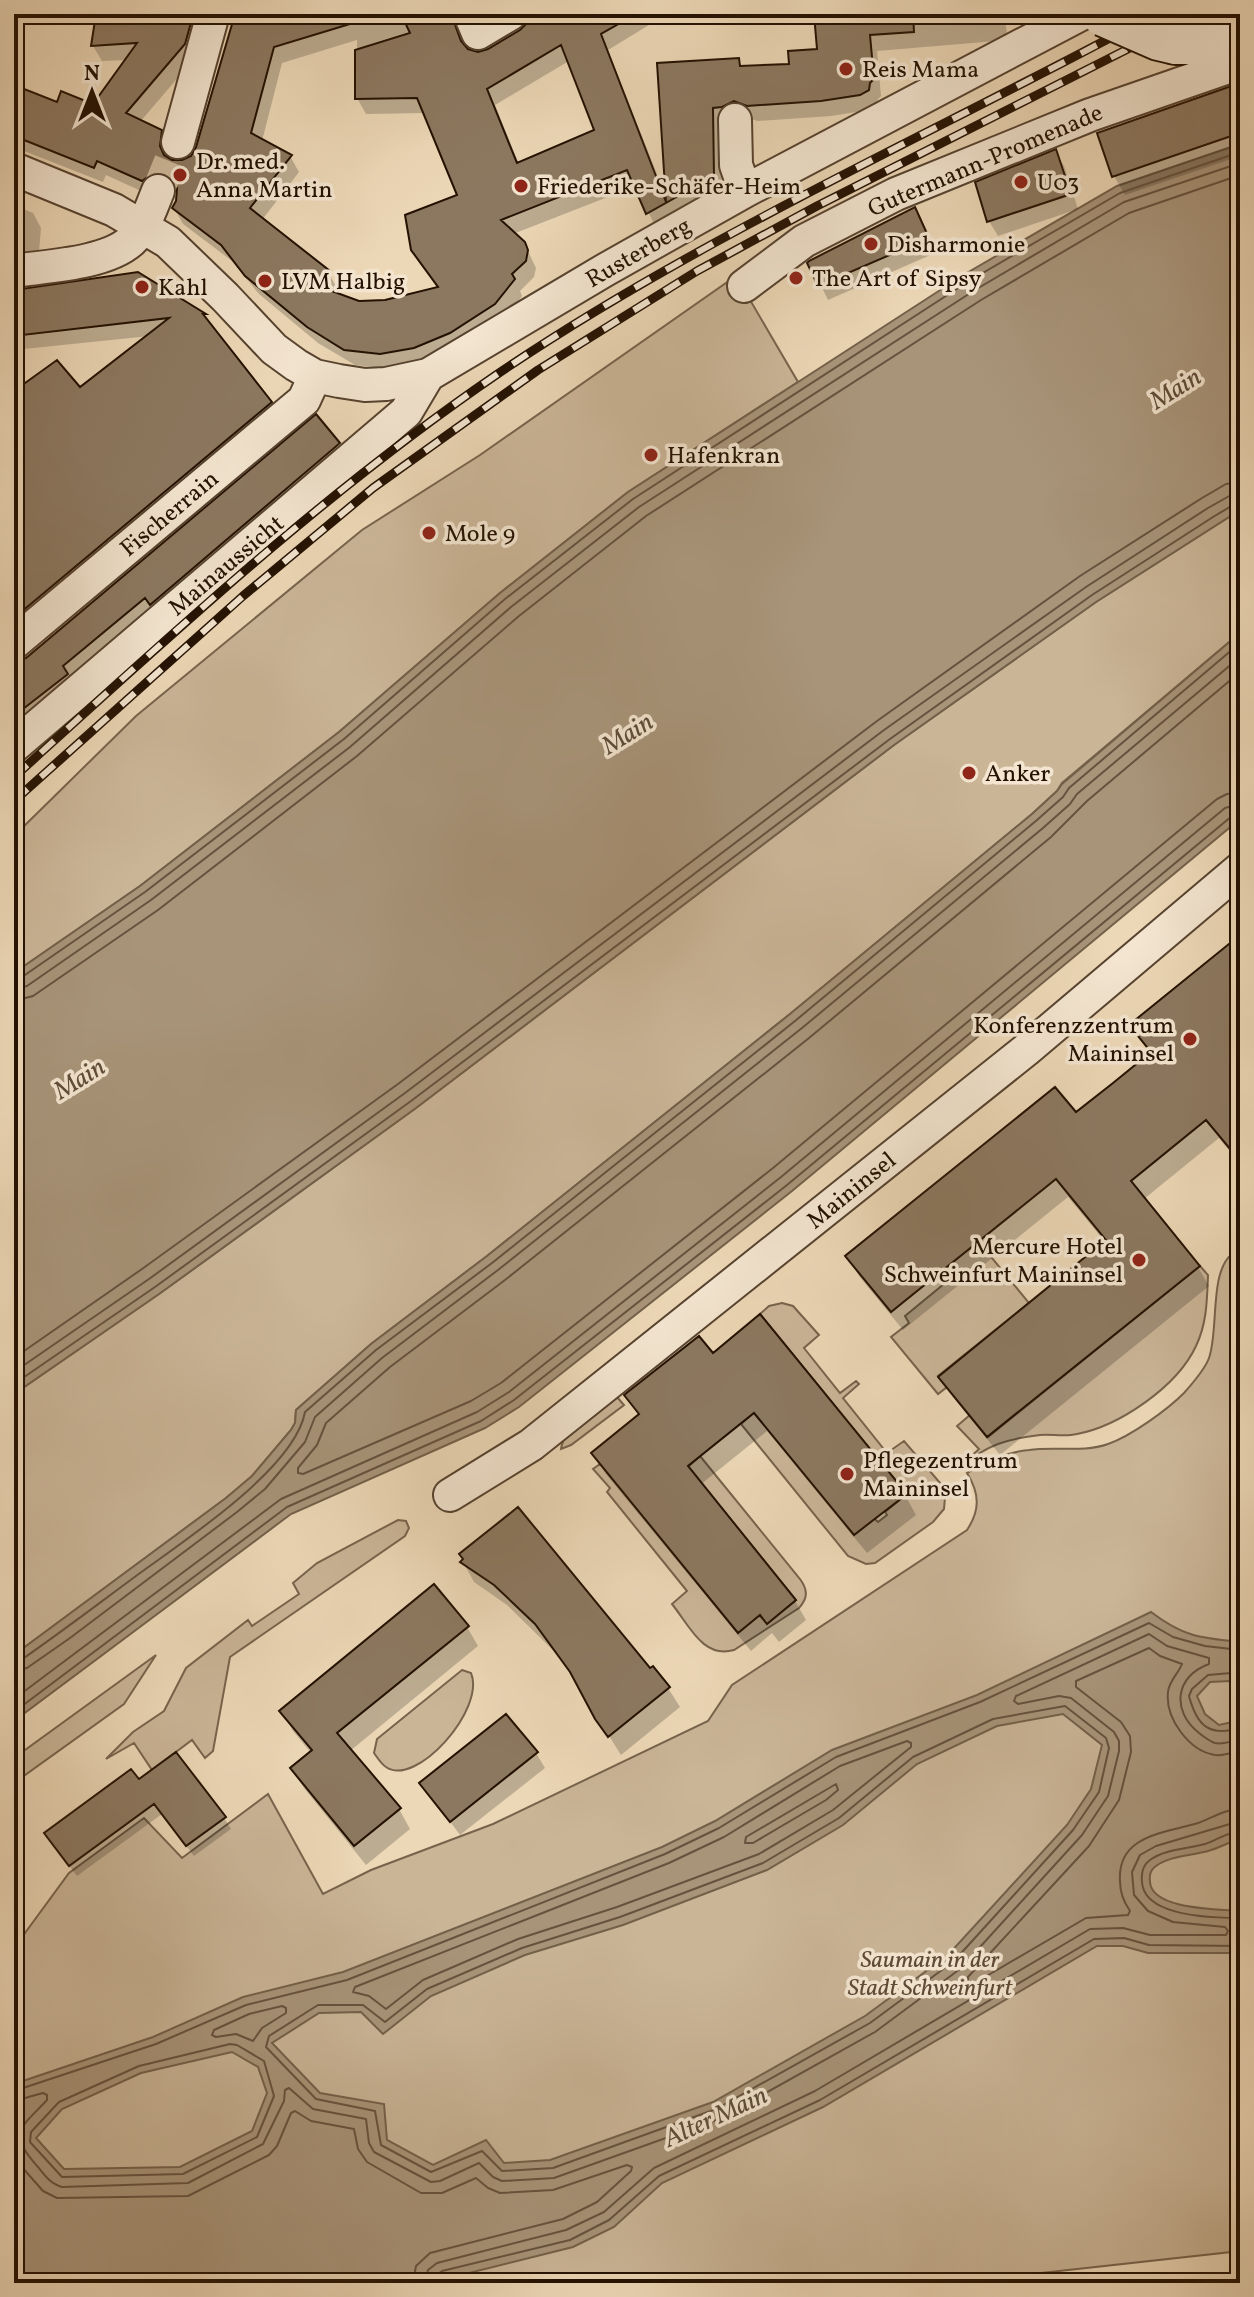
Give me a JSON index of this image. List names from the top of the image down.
{
  "streets": {
    "street": [
      "Gutermann-Promenade",
      "Rusterberg",
      "Fischerrain",
      "Mainaussicht",
      "Maininsel"
    ]
  },
  "crossings": [
    ["Rusterberg", "Fischerrain"],
    ["Rusterberg", "Mainaussicht"]
  ],
  "water": ["Main", "Alter Main"],
  "parks": ["Saumain in der Stadt Schweinfurt"],
  "places": [
    "Reis Mama",
    "Dr. med. Anna Martin",
    "U03",
    "Friederike-Schäfer-Heim",
    "Disharmonie",
    "The Art of Sipsy",
    "LVM Halbig",
    "Kahl",
    "Hafenkran",
    "Mole 9",
    "Anker",
    "Konferenzzentrum Maininsel",
    "Mercure Hotel Schweinfurt Maininsel",
    "Pflegezentrum Maininsel"
  ],
  "north": "top"
}
